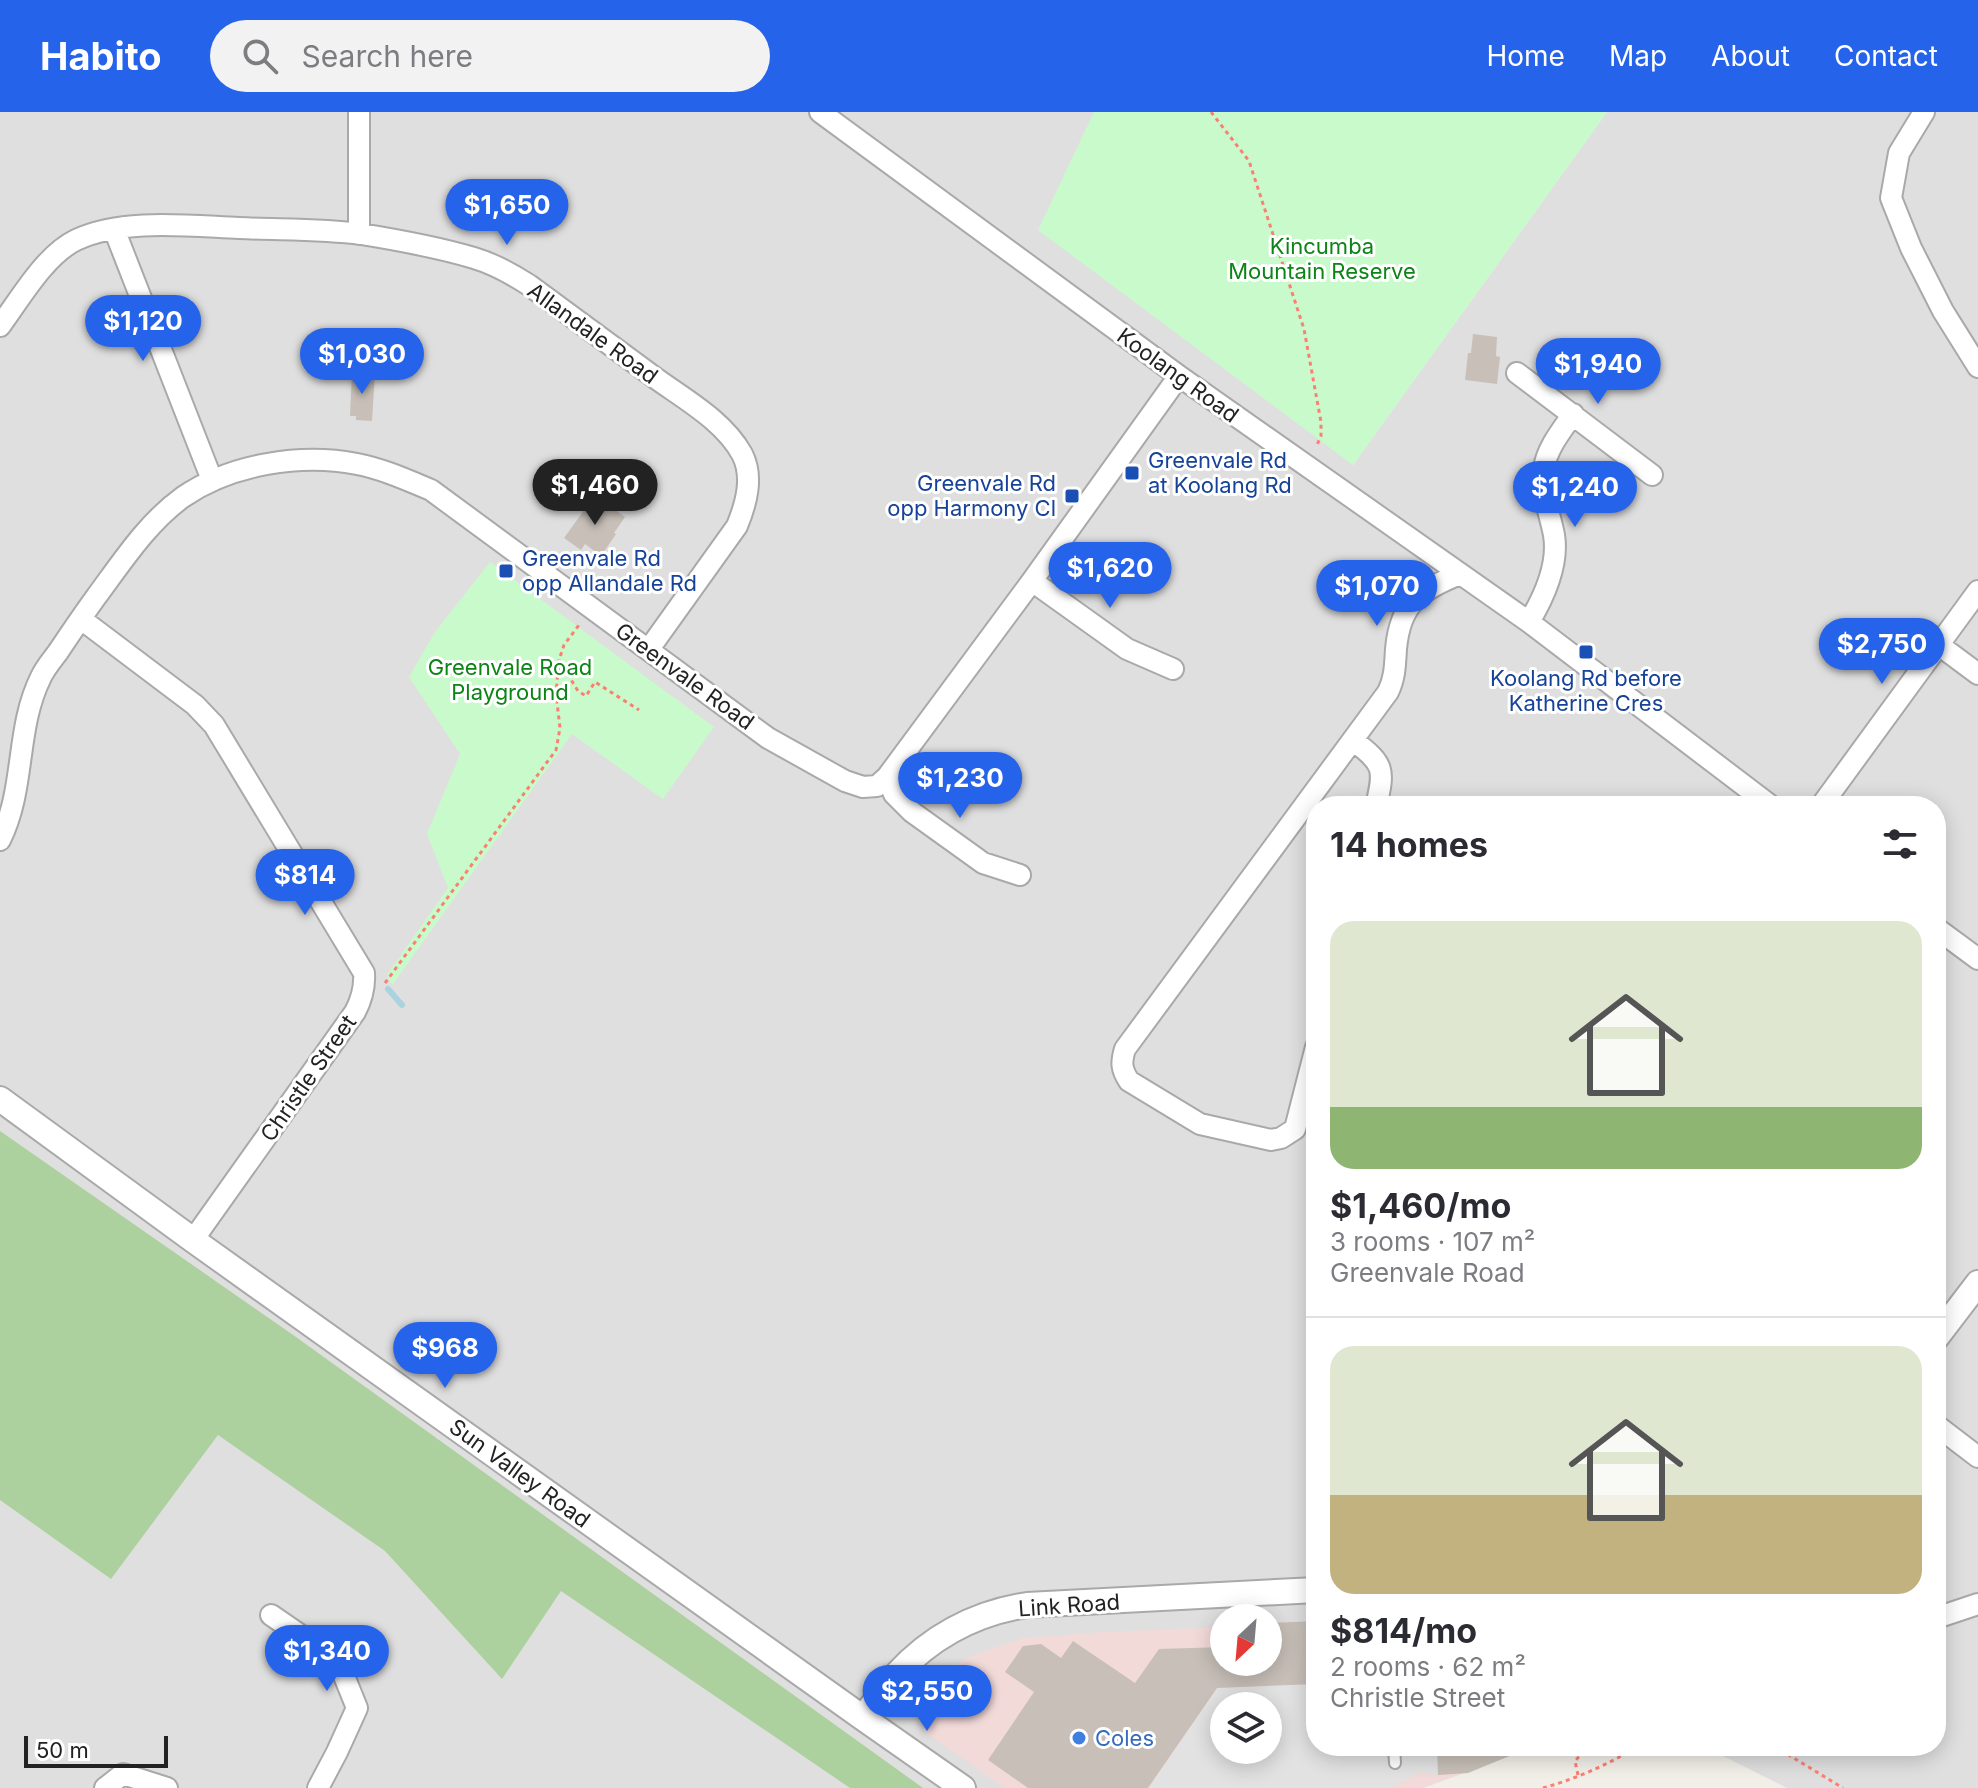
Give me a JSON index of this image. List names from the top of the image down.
{
  "streets": {
    "street": [
      "Allandale Road",
      "Koolang Road",
      "Greenvale Road",
      "Christle Street",
      "Sun Valley Road",
      "Link Road"
    ]
  },
  "crossings": [
    ["Allandale Road", "Greenvale Road"],
    ["Greenvale Road", "Christle Street"],
    ["Christle Street", "Sun Valley Road"],
    ["Sun Valley Road", "Link Road"]
  ],
  "parks": ["Kincumba Mountain Reserve", "Greenvale Road Playground"],
  "places": {
    "transit": [
      "Greenvale Rd at Koolang Rd",
      "Greenvale Rd opp Harmony Cl",
      "Greenvale Rd opp Allandale Rd",
      "Koolang Rd before Katherine Cres"
    ],
    "other": ["Coles"]
  },
  "scale_bar": "50 m",
  "north": "bottom left",
  "page": {
    "header": "Habito",
    "search": "Search here",
    "nav": [
      "Home",
      "Map",
      "About",
      "Contact"
    ],
    "price": [
      "$1,650",
      "$1,120",
      "$1,030",
      "$1,940",
      "$1,460",
      "$1,240",
      "$1,620",
      "$1,070",
      "$2,750",
      "$1,230",
      "$814",
      "$968",
      "$1,340",
      "$2,550"
    ],
    "heading": "14 homes",
    "list": [
      {
        "name": "$1,460/mo",
        "note": "3 rooms · 107 m² · Greenvale Road"
      },
      {
        "name": "$814/mo",
        "note": "2 rooms · 62 m² · Christle Street"
      }
    ],
    "scale": "50 m"
  }
}
